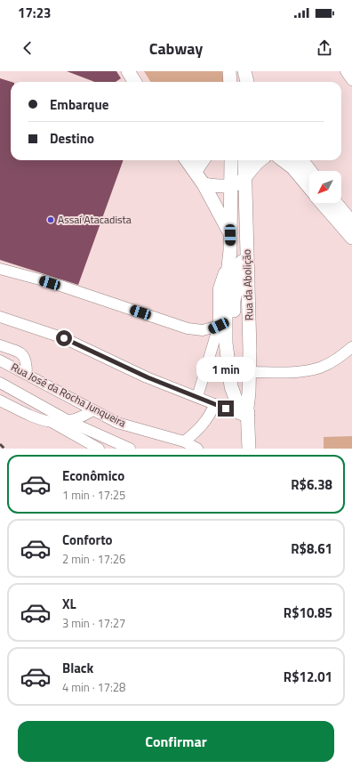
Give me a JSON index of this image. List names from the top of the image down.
{
  "streets": {
    "main road": ["Rua da Abolição"],
    "street": ["Rua José da Rocha Junqueira"]
  },
  "places": ["Assaí Atacadista"],
  "north": "bottom left",
  "page": {
    "status": "17:23",
    "header": "Cabway",
    "banner": ["Embarque", "Destino"],
    "bubble": "1 min",
    "list": [
      {
        "name": "Econômico",
        "note": "1 min · 17:25",
        "value": "R$6.38"
      },
      {
        "name": "Conforto",
        "note": "2 min · 17:26",
        "value": "R$8.61"
      },
      {
        "name": "XL",
        "note": "3 min · 17:27",
        "value": "R$10.85"
      },
      {
        "name": "Black",
        "note": "4 min · 17:28",
        "value": "R$12.01"
      }
    ],
    "buttons": "Confirmar"
  }
}
